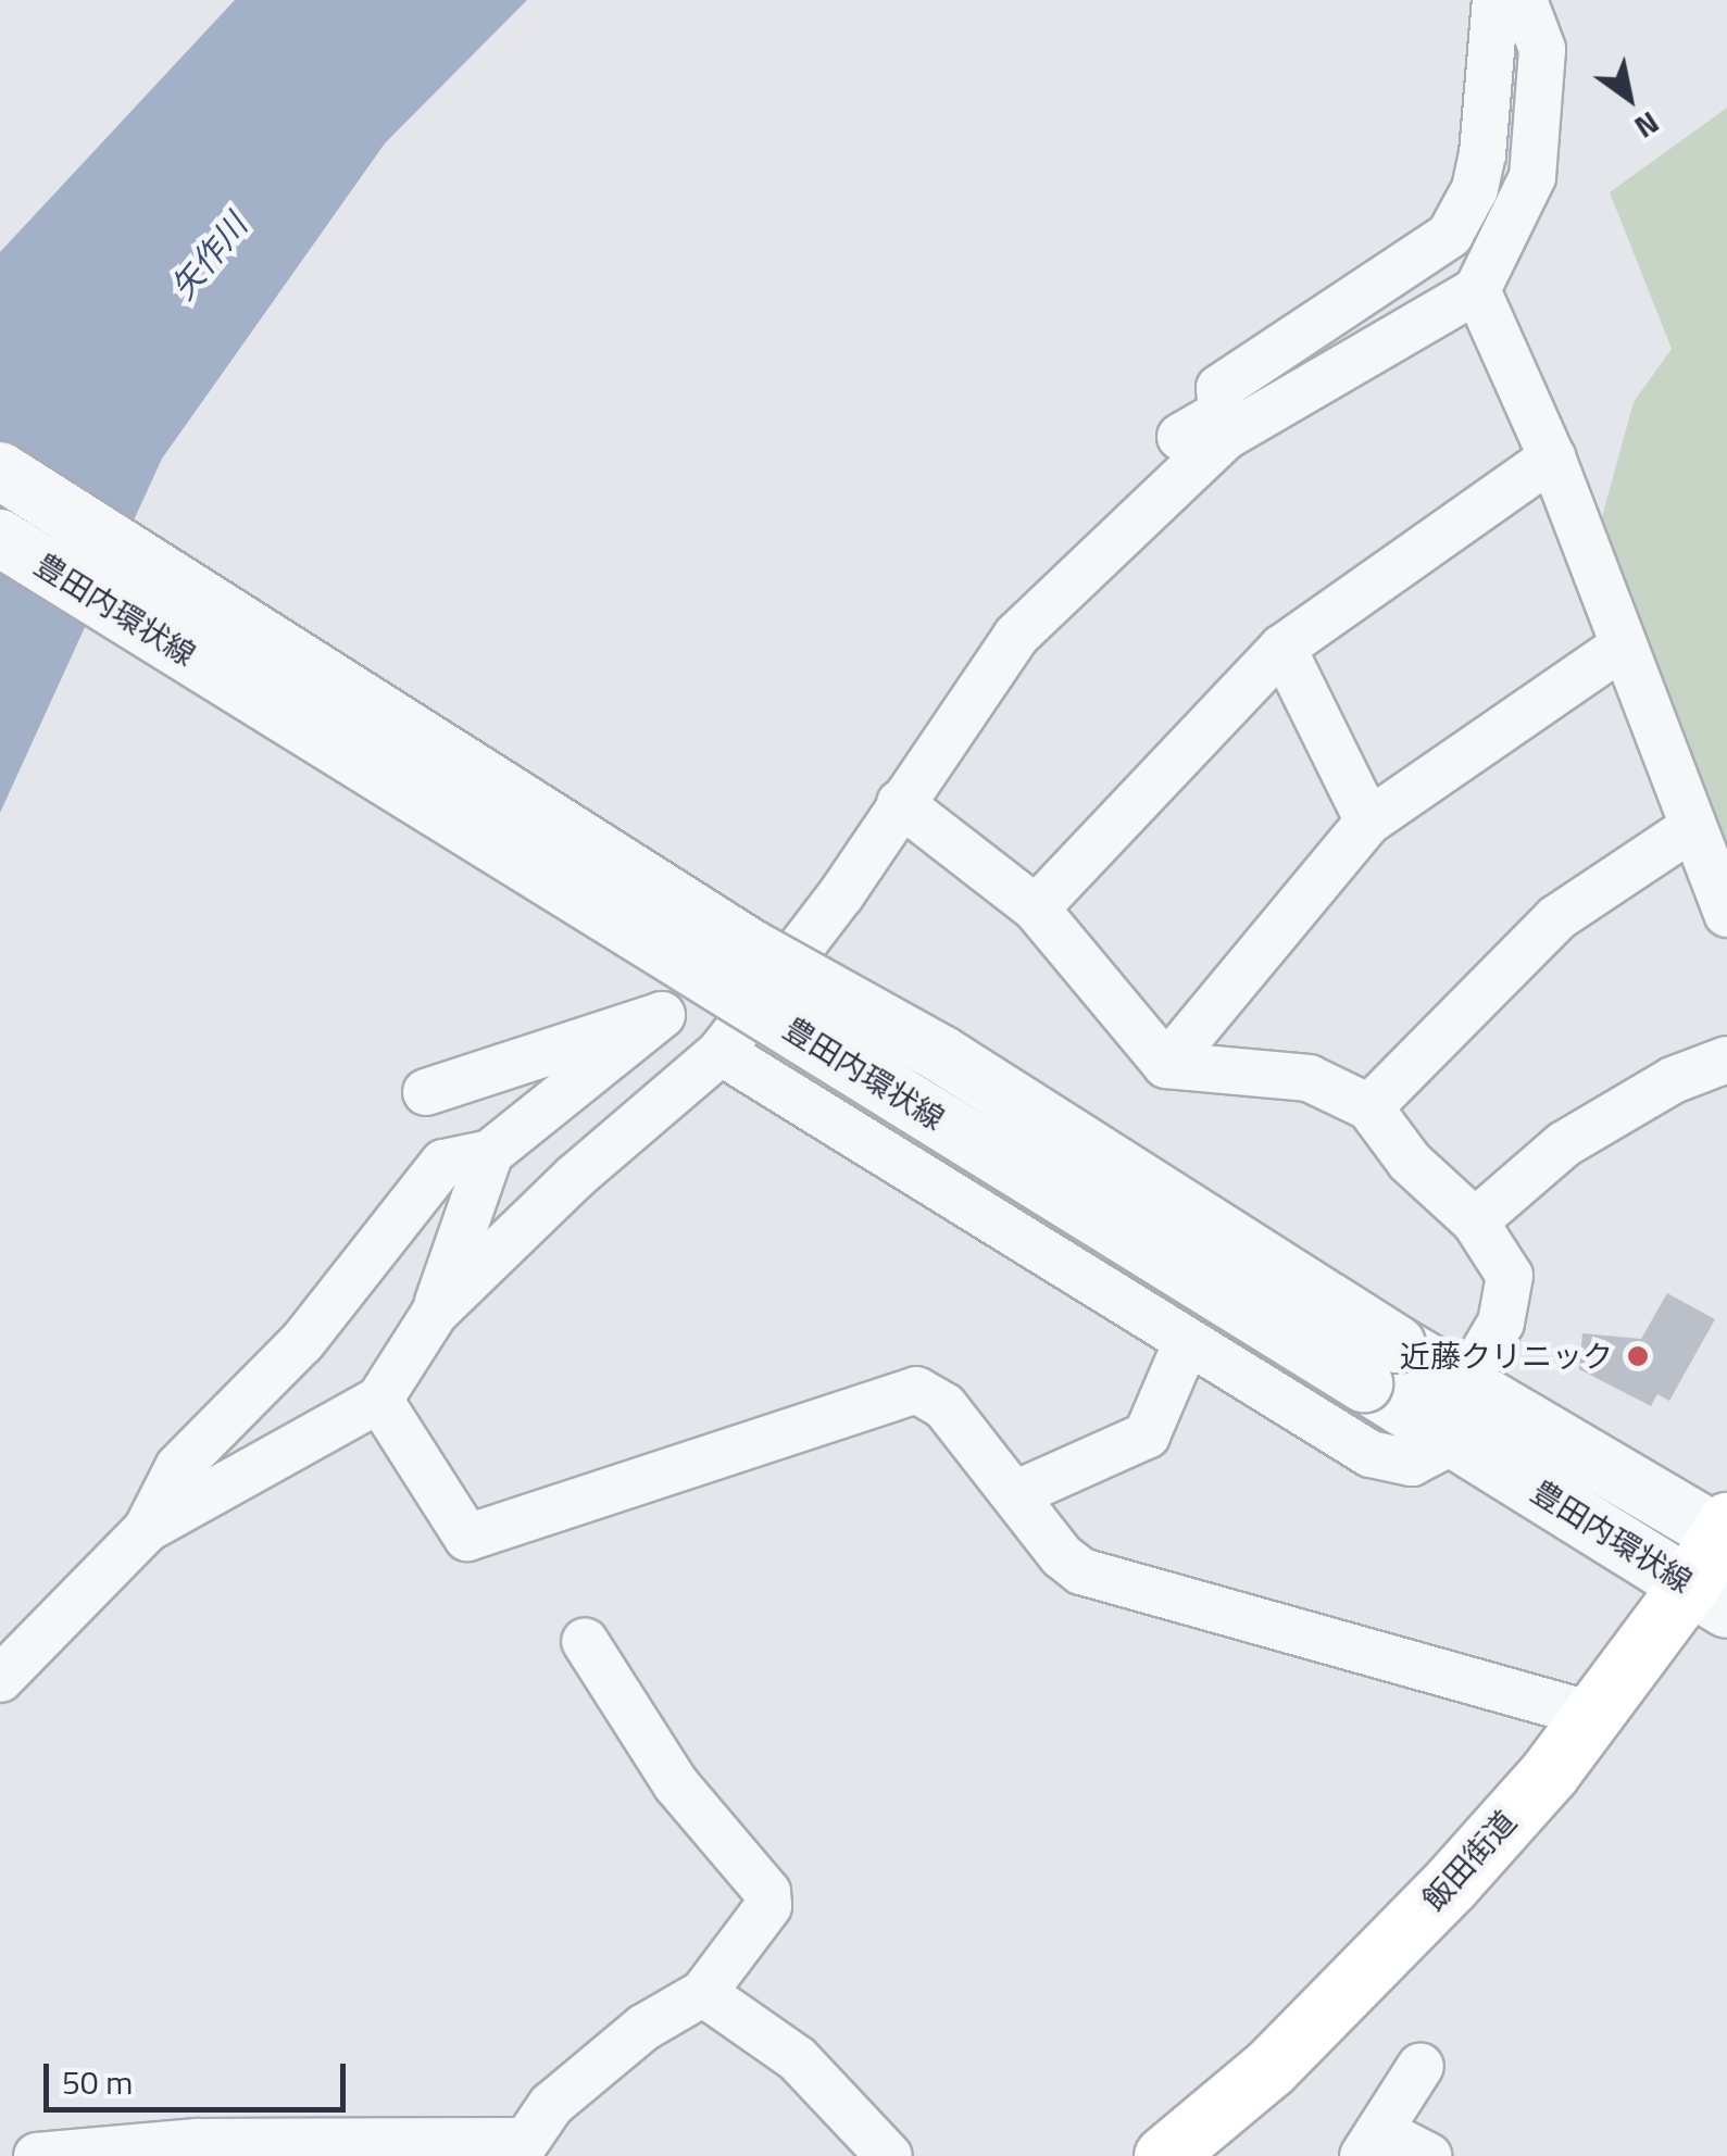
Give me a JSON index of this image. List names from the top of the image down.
{
  "streets": {
    "highway": ["飯田街道"],
    "street": ["豊田内環状線"]
  },
  "crossings": [
    ["豊田内環状線", "飯田街道"]
  ],
  "water": ["矢作川"],
  "places": ["近藤クリニック"],
  "scale_bar": "50 m",
  "north": "bottom right"
}
